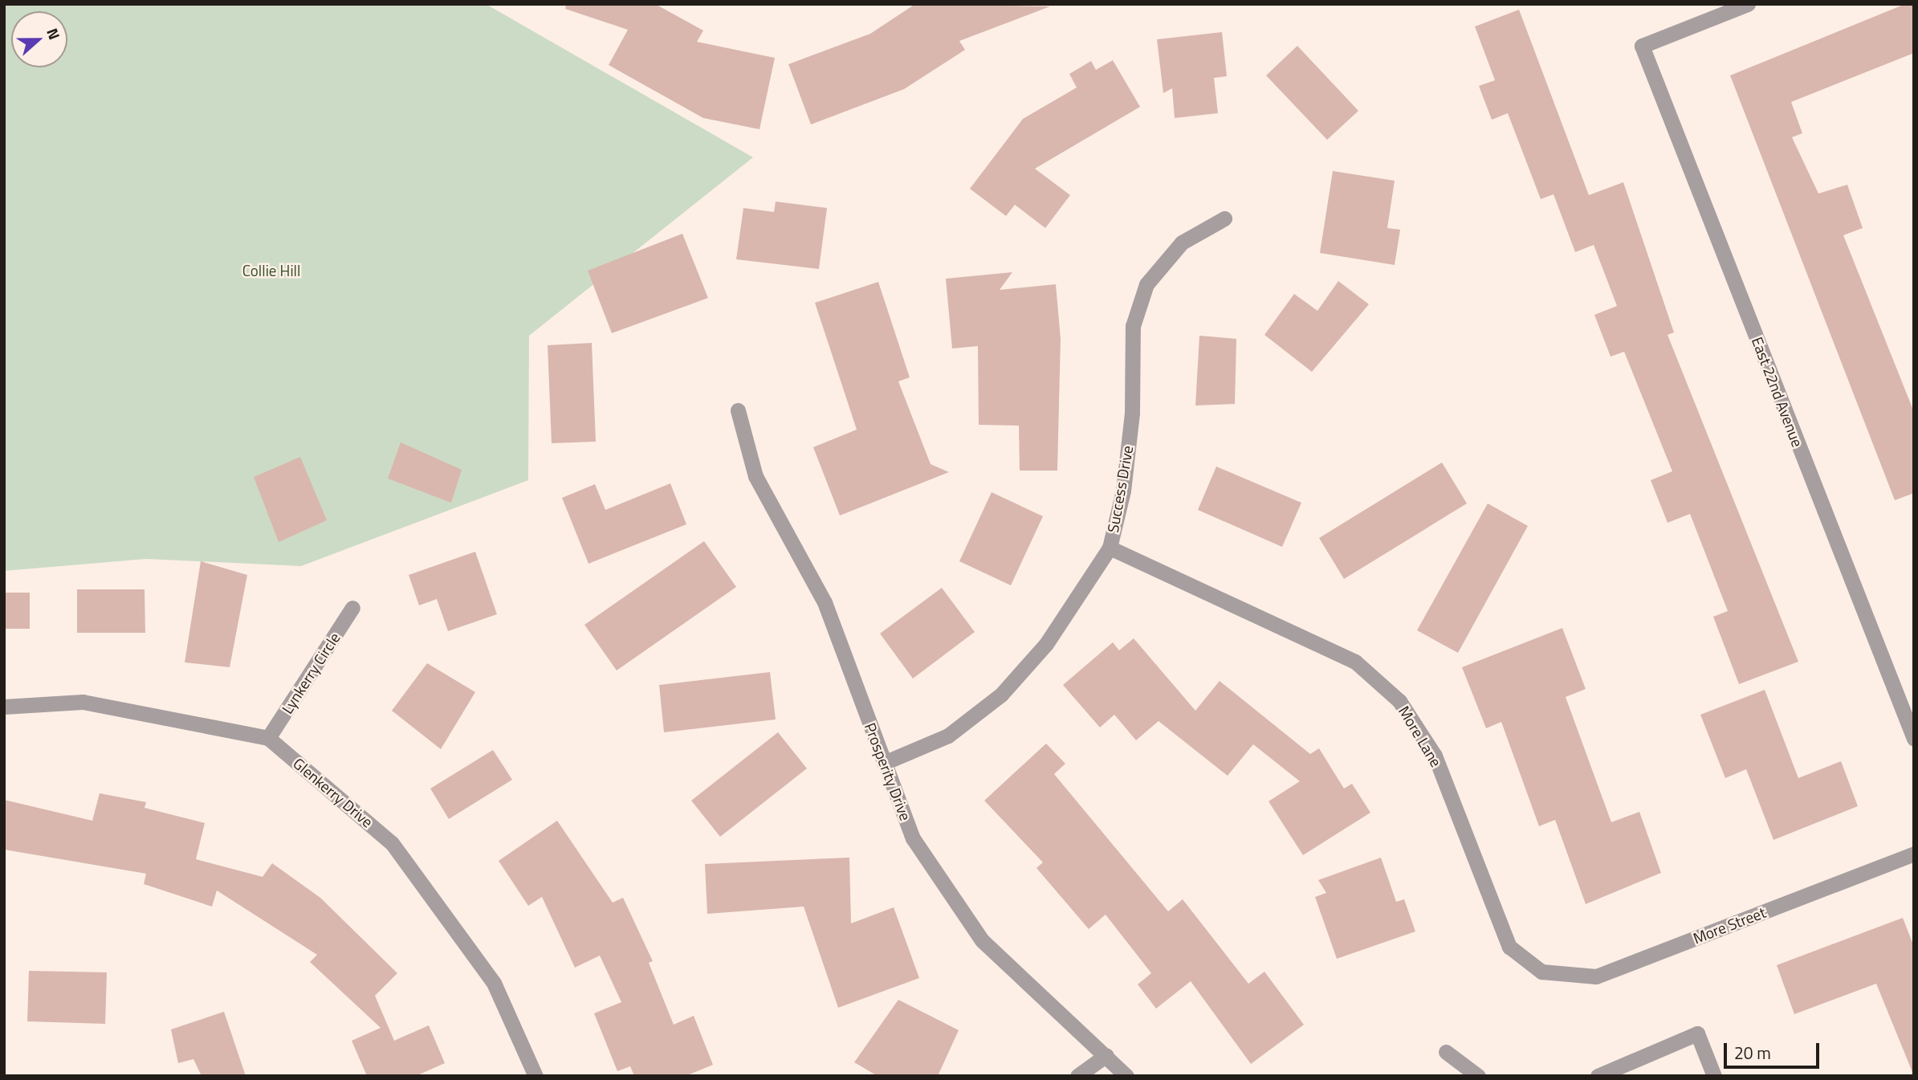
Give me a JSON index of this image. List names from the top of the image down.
{
  "streets": {
    "street": [
      "East 22nd Avenue",
      "Success Drive",
      "Lynkerry Circle",
      "More Lane",
      "Prosperity Drive",
      "Glenkerry Drive",
      "More Street"
    ]
  },
  "crossings": [
    ["Success Drive", "More Lane"],
    ["Success Drive", "Prosperity Drive"],
    ["Lynkerry Circle", "Glenkerry Drive"],
    ["More Lane", "More Street"]
  ],
  "parks": ["Collie Hill"],
  "scale_bar": "20 m",
  "north": "right"
}
